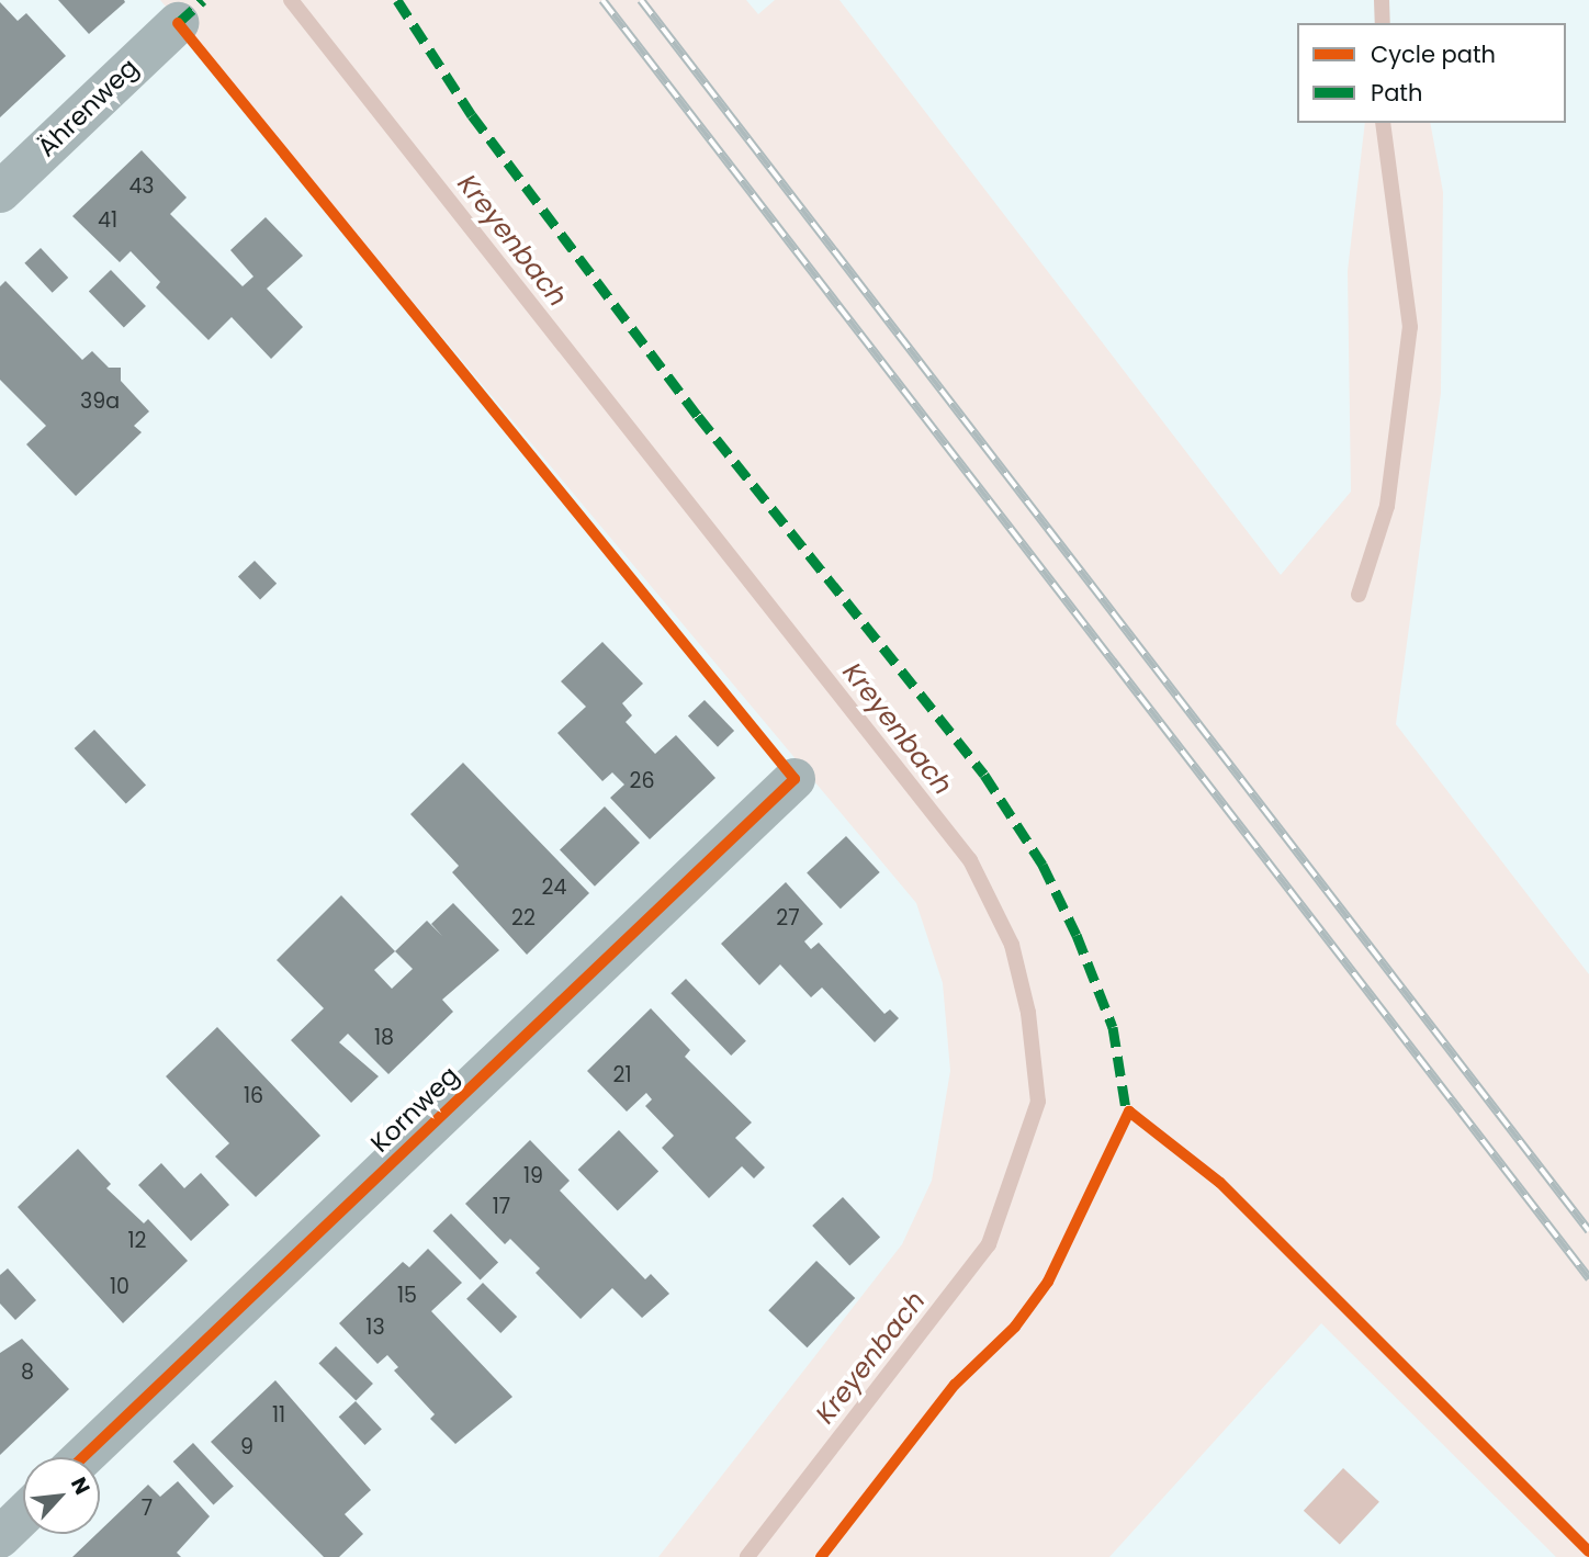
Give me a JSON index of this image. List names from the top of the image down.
{
  "streets": {
    "street": ["Ährenweg", "Kornweg"]
  },
  "water": ["Kreyenbach"],
  "house_numbers": [
    "43",
    "41",
    "39a",
    "26",
    "24",
    "22",
    "27",
    "18",
    "21",
    "16",
    "19",
    "17",
    "12",
    "10",
    "15",
    "13",
    "8",
    "11",
    "9",
    "7"
  ],
  "legend": ["Cycle path", "Path"],
  "north": "top right"
}
